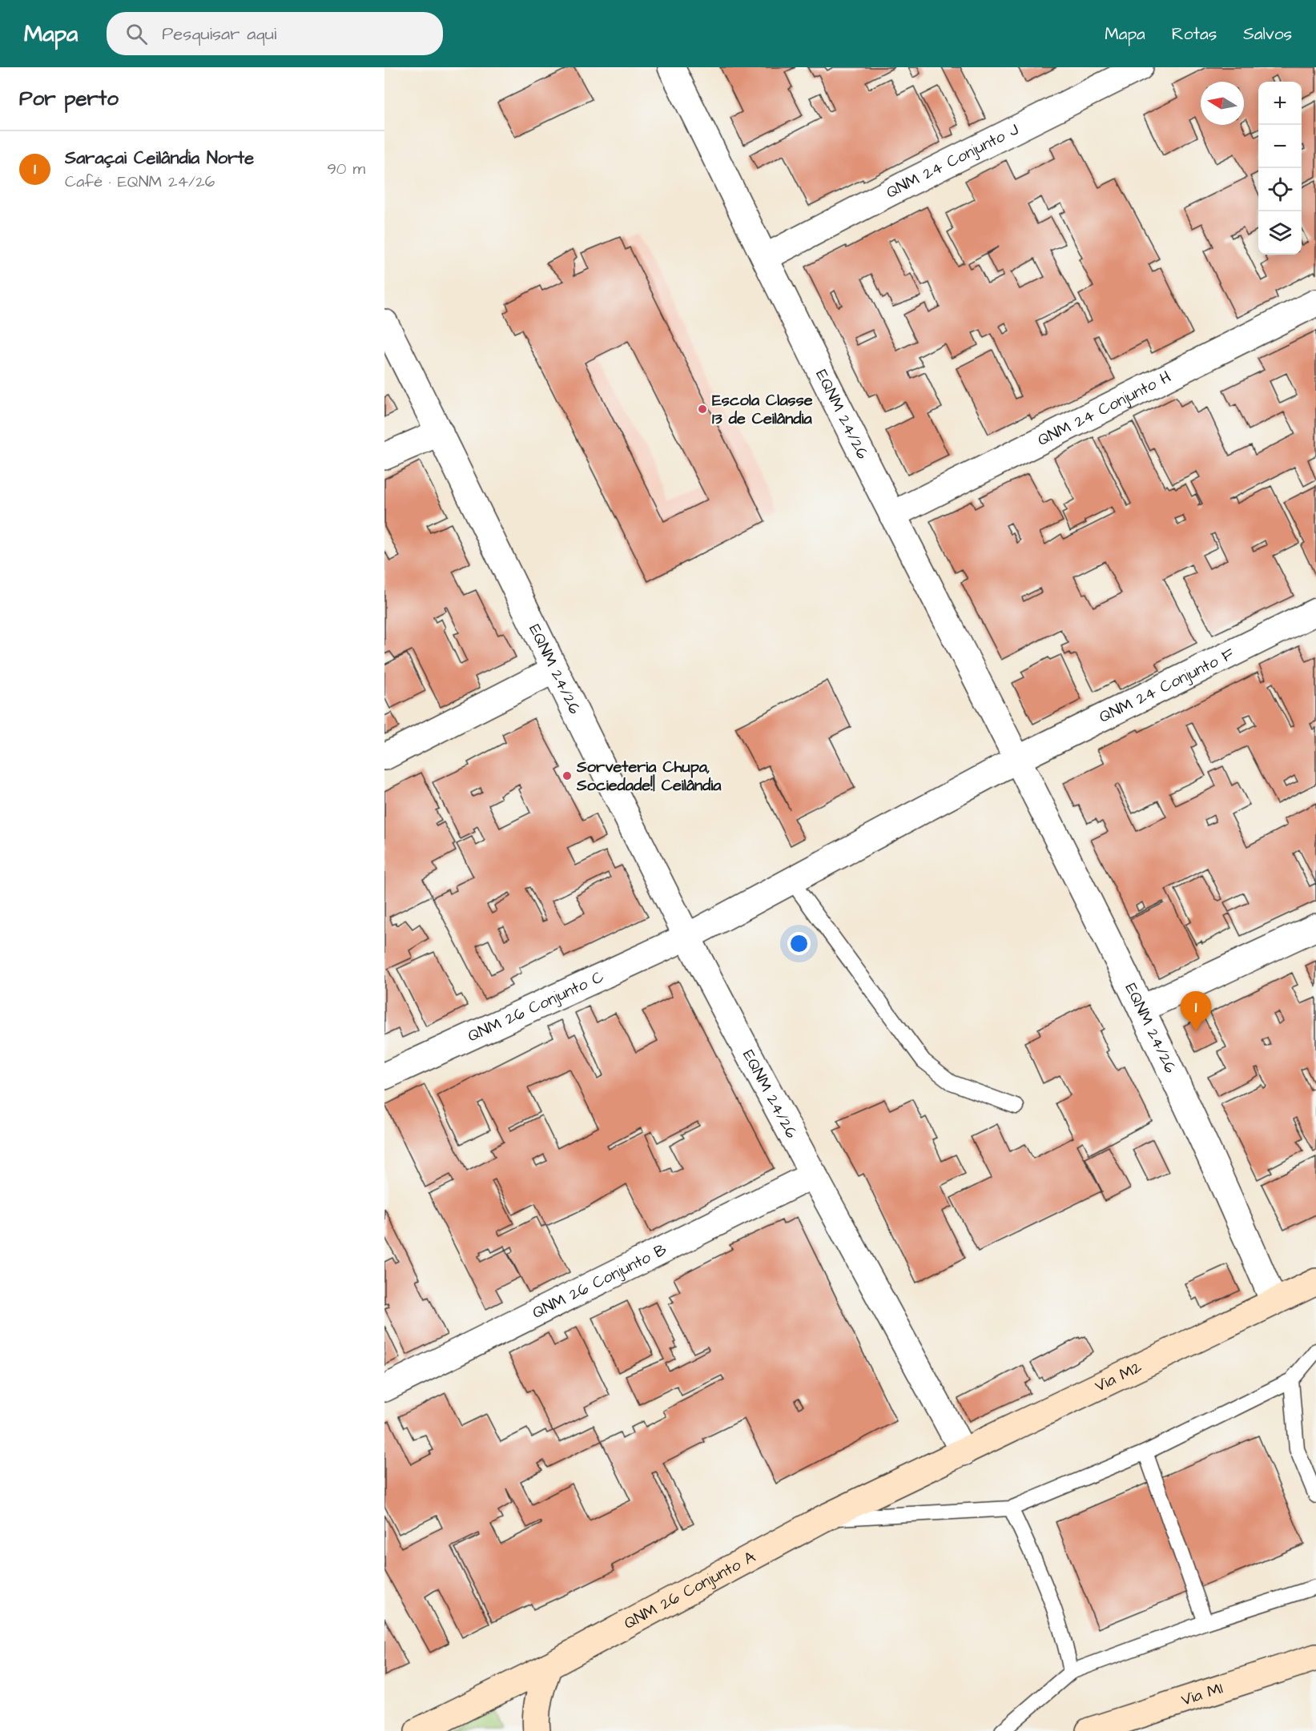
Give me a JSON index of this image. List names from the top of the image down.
{
  "streets": {
    "main road": ["Via M2", "QNM 26 Conjunto A", "Via M1"],
    "street": [
      "QNM 24 Conjunto J",
      "QNM 24 Conjunto H",
      "EQNM 24/26",
      "QNM 24 Conjunto F",
      "QNM 26 Conjunto C",
      "QNM 26 Conjunto B"
    ]
  },
  "crossings": [
    ["QNM 24 Conjunto J", "EQNM 24/26"],
    ["QNM 24 Conjunto H", "EQNM 24/26"],
    ["EQNM 24/26", "QNM 24 Conjunto F"],
    ["EQNM 24/26", "QNM 26 Conjunto C"],
    ["EQNM 24/26", "QNM 26 Conjunto B"],
    ["EQNM 24/26", "Via M2"],
    ["EQNM 24/26", "QNM 26 Conjunto A"],
    ["Via M2", "QNM 26 Conjunto A"]
  ],
  "places": ["Escola Classe 13 de Ceilândia", "Sorveteria Chupa, Sociedade!| Ceilândia"],
  "north": "left",
  "page": {
    "header": "Mapa",
    "search": "Pesquisar aqui",
    "nav": ["Mapa", "Rotas", "Salvos"],
    "heading": "Por perto",
    "map_buttons": ["+", "−"],
    "list": [
      {
        "mark": "1",
        "name": "Saraçai Ceilândia Norte",
        "note": "Café · EQNM 24/26",
        "value": "90 m"
      }
    ],
    "pins": "1"
  }
}
